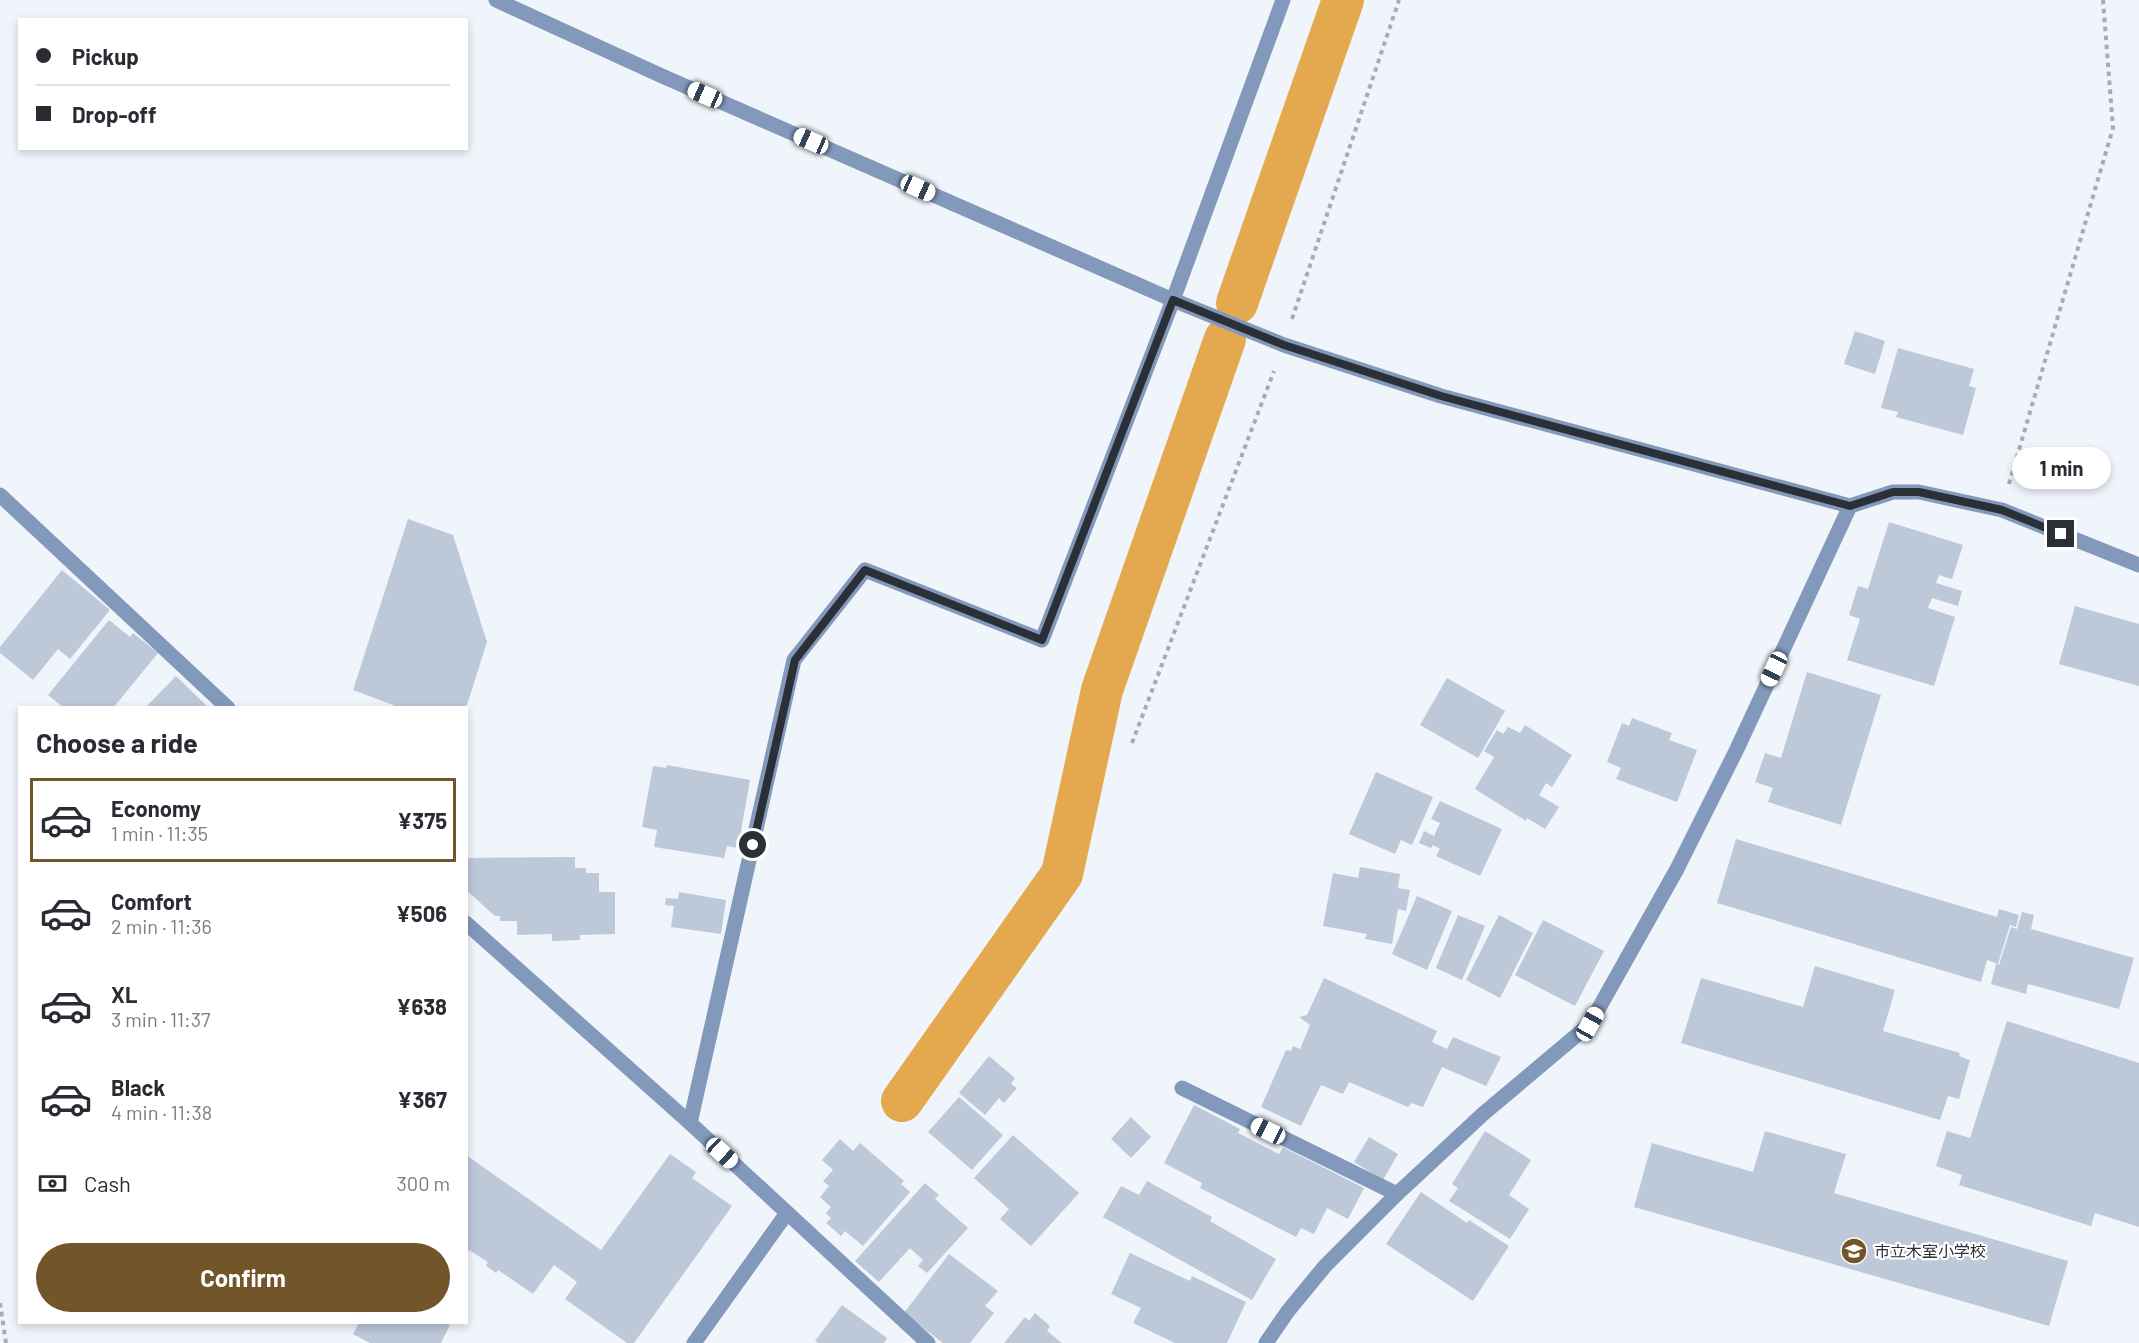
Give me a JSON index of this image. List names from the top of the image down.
{
  "places": {
    "school or university": ["市立木室小学校"]
  },
  "page": {
    "banner": ["Pickup", "Drop-off"],
    "bubble": "1 min",
    "heading": "Choose a ride",
    "list": [
      {
        "name": "Economy",
        "note": "1 min · 11:35",
        "value": "¥375"
      },
      {
        "name": "Comfort",
        "note": "2 min · 11:36",
        "value": "¥506"
      },
      {
        "name": "XL",
        "note": "3 min · 11:37",
        "value": "¥638"
      },
      {
        "name": "Black",
        "note": "4 min · 11:38",
        "value": "¥367"
      }
    ],
    "pay": ["Cash", "300 m"],
    "buttons": "Confirm"
  }
}
